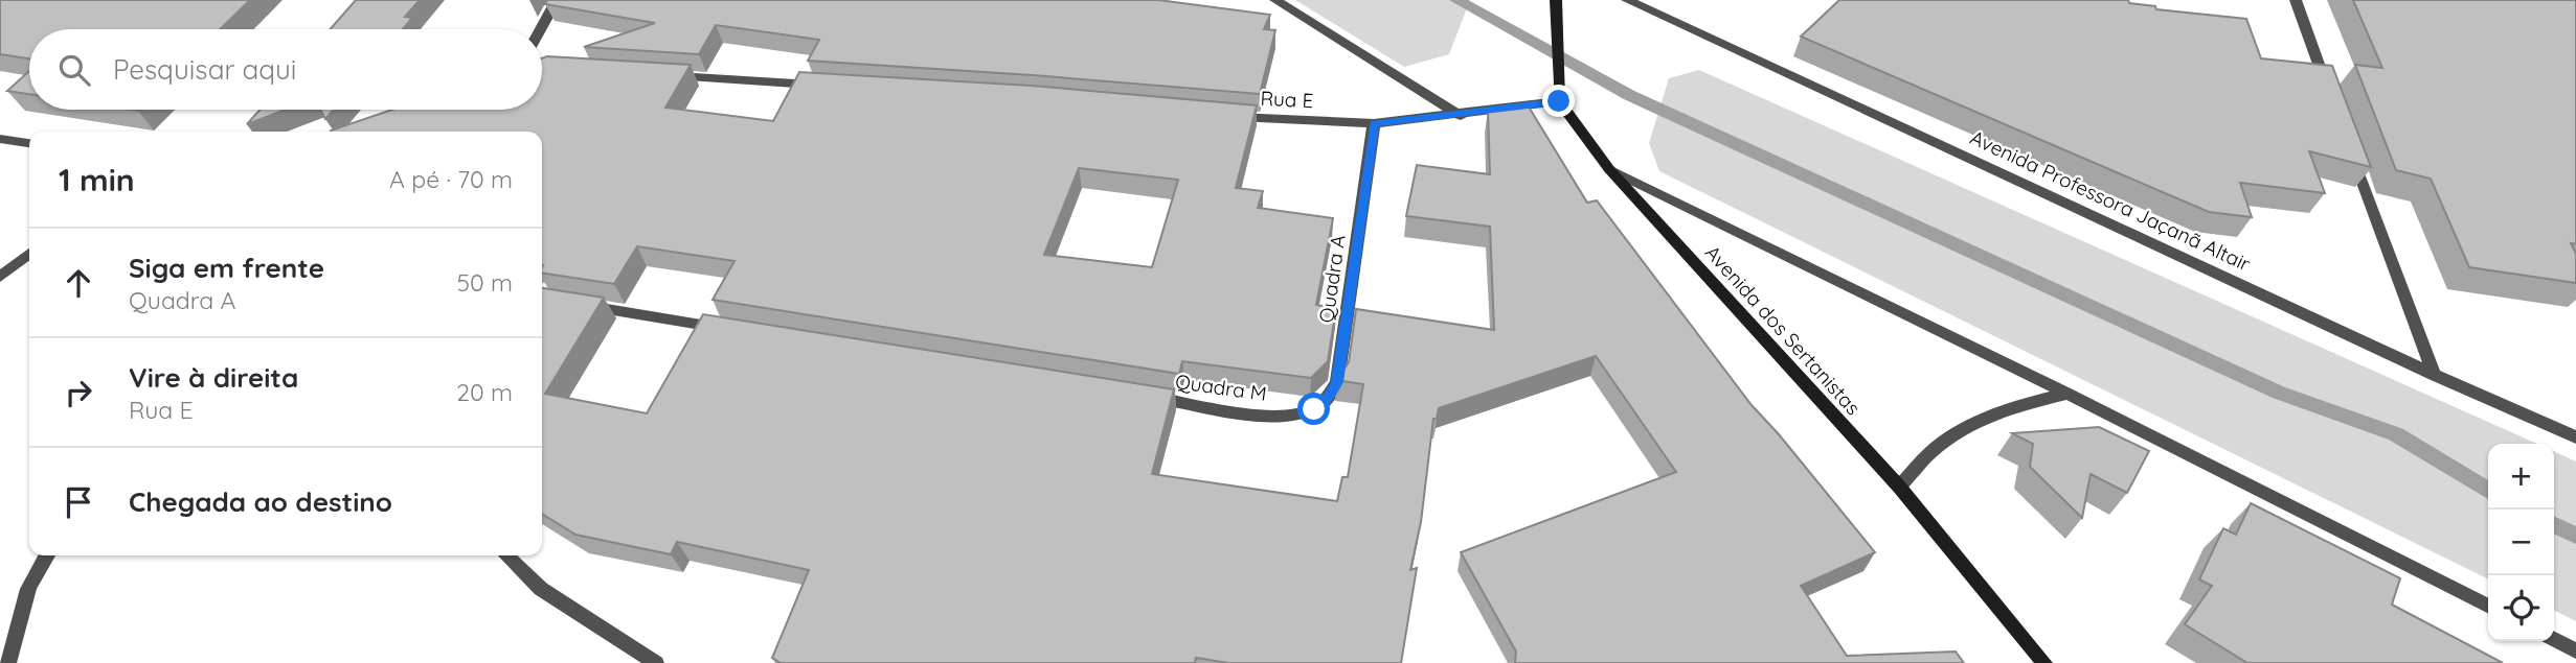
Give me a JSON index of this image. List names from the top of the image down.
{
  "streets": {
    "main road": ["Avenida dos Sertanistas"],
    "street": [
      "Rua E",
      "Avenida Professora Jaçanã Altair",
      "Quadra A",
      "Quadra M"
    ]
  },
  "crossings": [
    ["Rua E", "Quadra A"],
    ["Rua E", "Avenida dos Sertanistas"],
    ["Quadra A", "Quadra M"]
  ],
  "page": {
    "search": "Pesquisar aqui",
    "heading": ["1 min", "A pé · 70 m"],
    "list": [
      ["Siga em frente", "Quadra A", "50 m"],
      ["Vire à direita", "Rua E", "20 m"],
      "Chegada ao destino"
    ],
    "map_buttons": ["+", "−"]
  }
}
